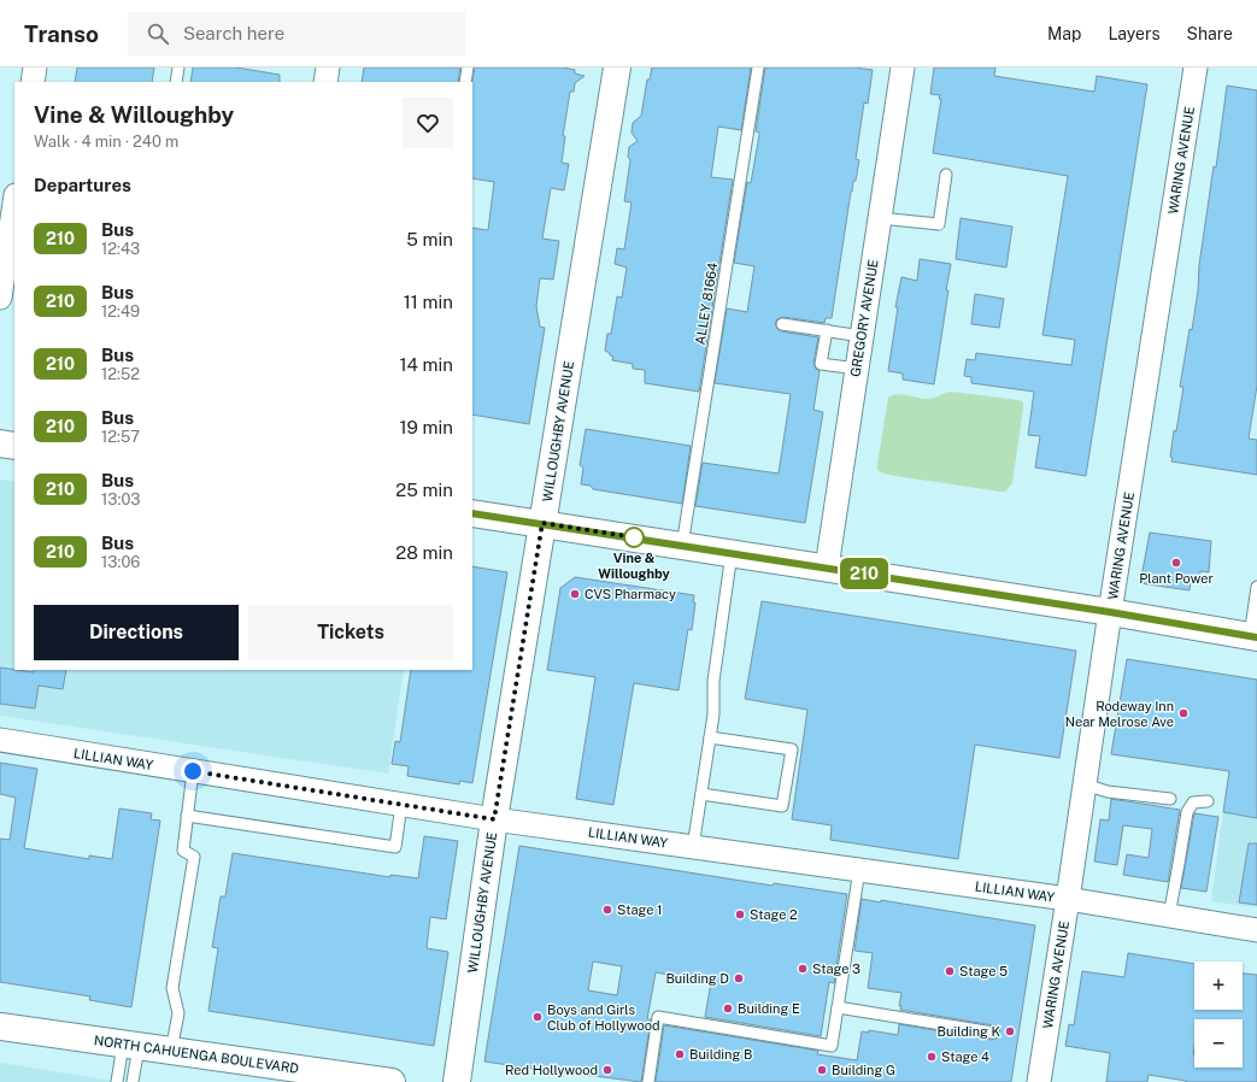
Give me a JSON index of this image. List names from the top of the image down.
{
  "streets": {
    "main road": ["WILLOUGHBY AVENUE", "NORTH CAHUENGA BOULEVARD"],
    "street": ["WARING AVENUE", "GREGORY AVENUE", "LILLIAN WAY"],
    "lane": ["ALLEY 81664"]
  },
  "crossings": [
    ["WARING AVENUE", "LILLIAN WAY"],
    ["WILLOUGHBY AVENUE", "LILLIAN WAY"]
  ],
  "places": [
    "Vine & Willoughby",
    "Plant Power",
    "CVS Pharmacy",
    "Rodeway Inn Near Melrose Ave",
    "Stage 1",
    "Stage 2",
    "Stage 3",
    "Stage 5",
    "Building D",
    "Building E",
    "Boys and Girls Club of Hollywood",
    "Building K",
    "Building B",
    "Stage 4",
    "Red Hollywood",
    "Building G"
  ],
  "lines": ["bus line 210"],
  "page": {
    "header": "Transo",
    "search": "Search here",
    "nav": ["Map", "Layers", "Share"],
    "on_map": "210",
    "heading": [
      ["Vine & Willoughby", "Walk · 4 min · 240 m"],
      "Departures"
    ],
    "list": [
      {
        "mark": "210",
        "name": "Bus",
        "note": "12:43",
        "value": "5 min"
      },
      {
        "mark": "210",
        "name": "Bus",
        "note": "12:49",
        "value": "11 min"
      },
      {
        "mark": "210",
        "name": "Bus",
        "note": "12:52",
        "value": "14 min"
      },
      {
        "mark": "210",
        "name": "Bus",
        "note": "12:57",
        "value": "19 min"
      },
      {
        "mark": "210",
        "name": "Bus",
        "note": "13:03",
        "value": "25 min"
      },
      {
        "mark": "210",
        "name": "Bus",
        "note": "13:06",
        "value": "28 min"
      }
    ],
    "buttons": ["Directions", "Tickets"],
    "map_buttons": ["+", "−"]
  }
}
